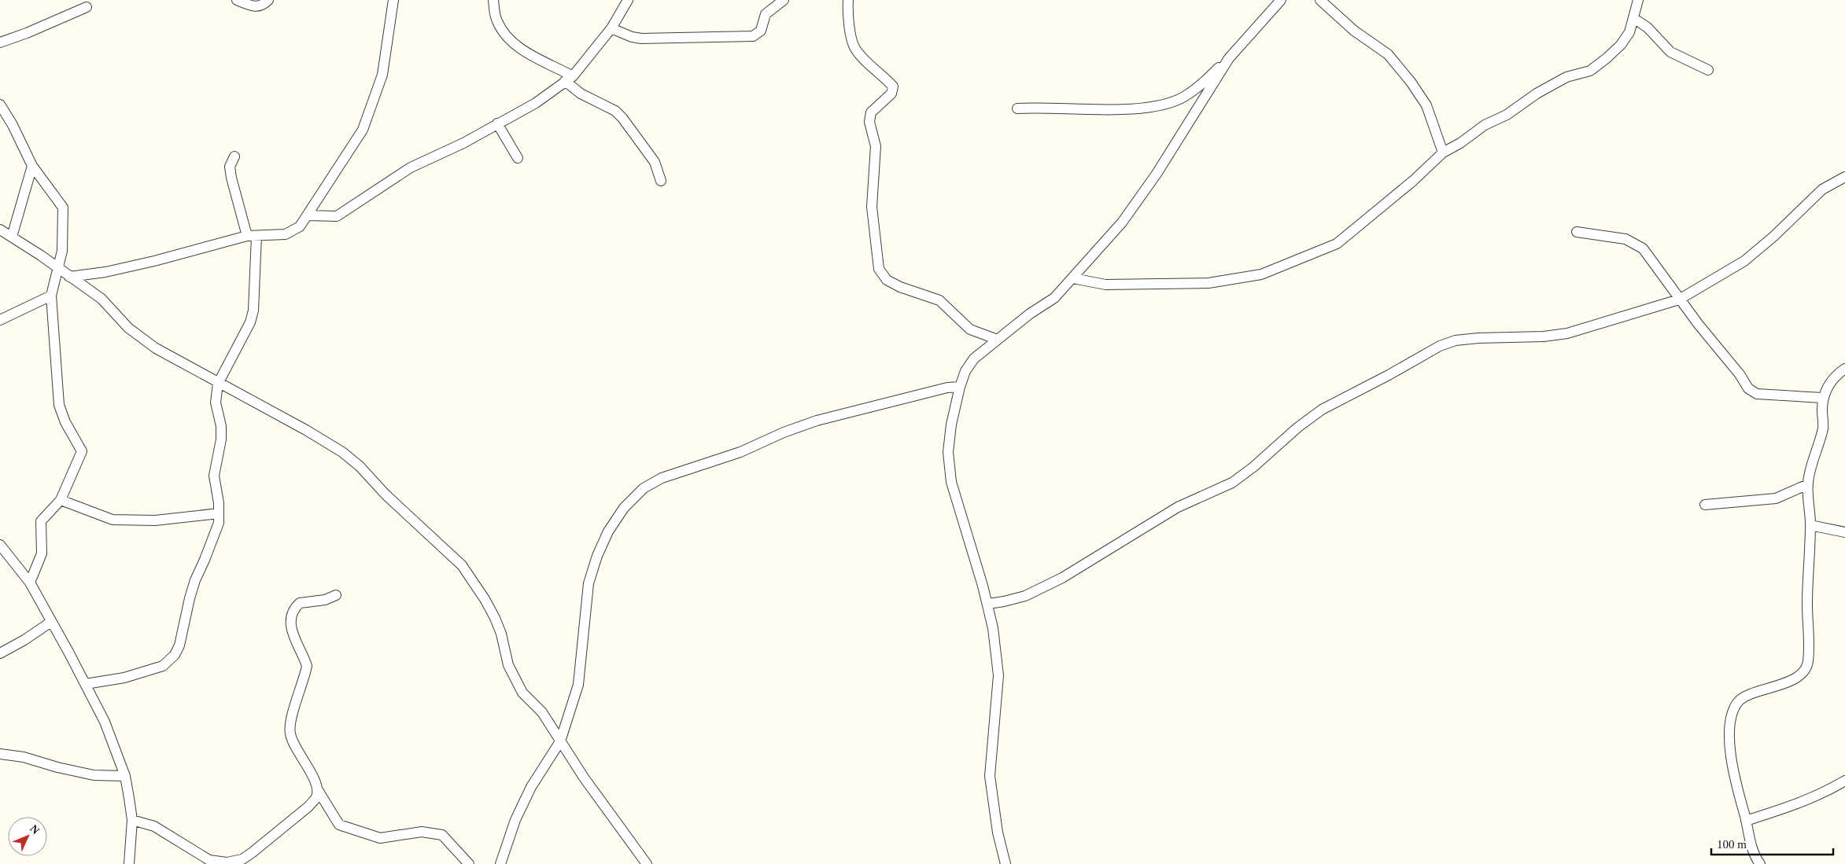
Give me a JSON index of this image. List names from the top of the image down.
{
  "scale_bar": "100 m",
  "north": "top right"
}
